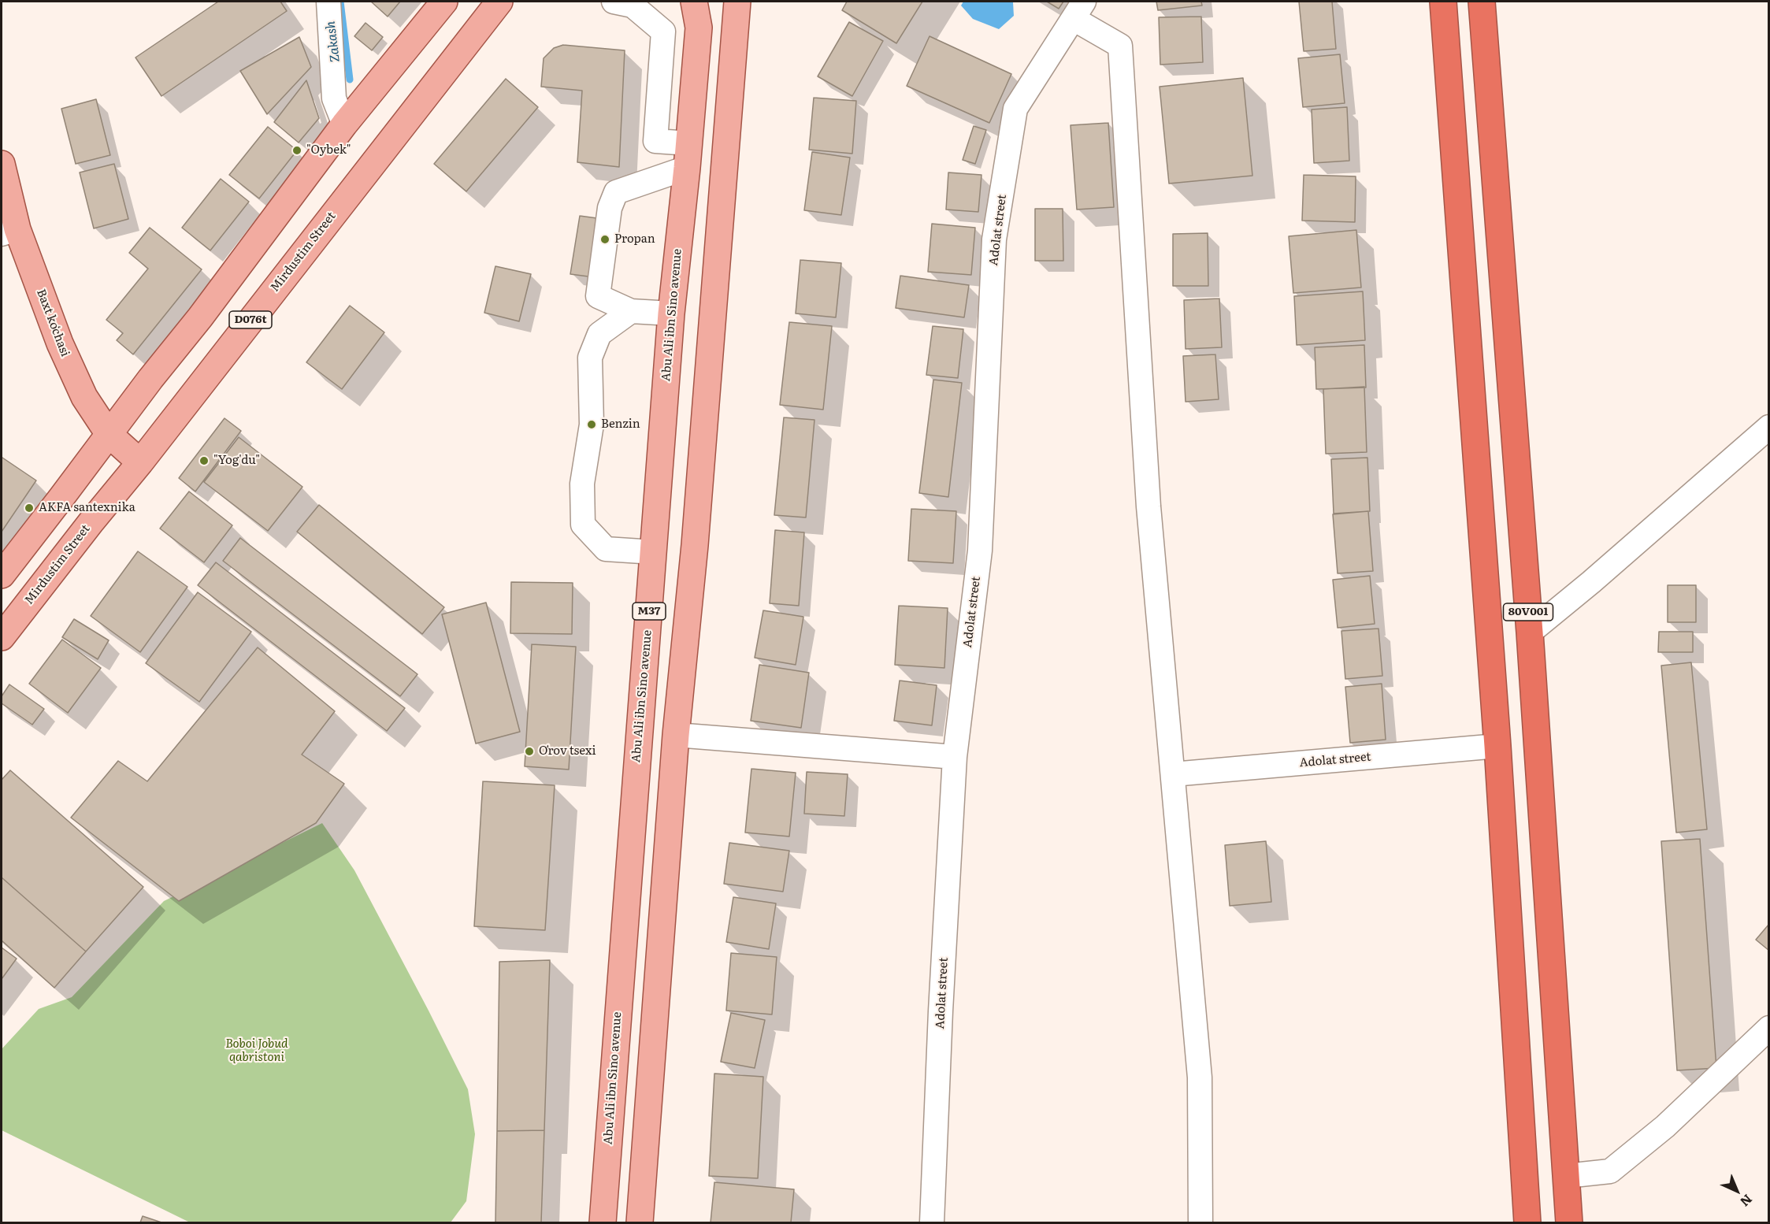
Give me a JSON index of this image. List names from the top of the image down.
{
  "streets": {
    "highway": ["80V001"],
    "main road": [
      "Mirdustim Street",
      "Abu Ali ibn Sino avenue",
      "D076t",
      "Baxt koʻchasi",
      "M37"
    ],
    "street": ["Adolat street"]
  },
  "crossings": [
    ["Adolat street", "80V001"],
    ["Mirdustim Street", "Baxt koʻchasi"]
  ],
  "water": ["Zakash"],
  "parks": ["Boboi Jobud qabristoni"],
  "places": [
    "\"Oybek\"",
    "Propan",
    "Benzin",
    "\"Yog'du\"",
    "AKFA santexnika",
    "Oʻrov tsexi"
  ],
  "north": "bottom right"
}
